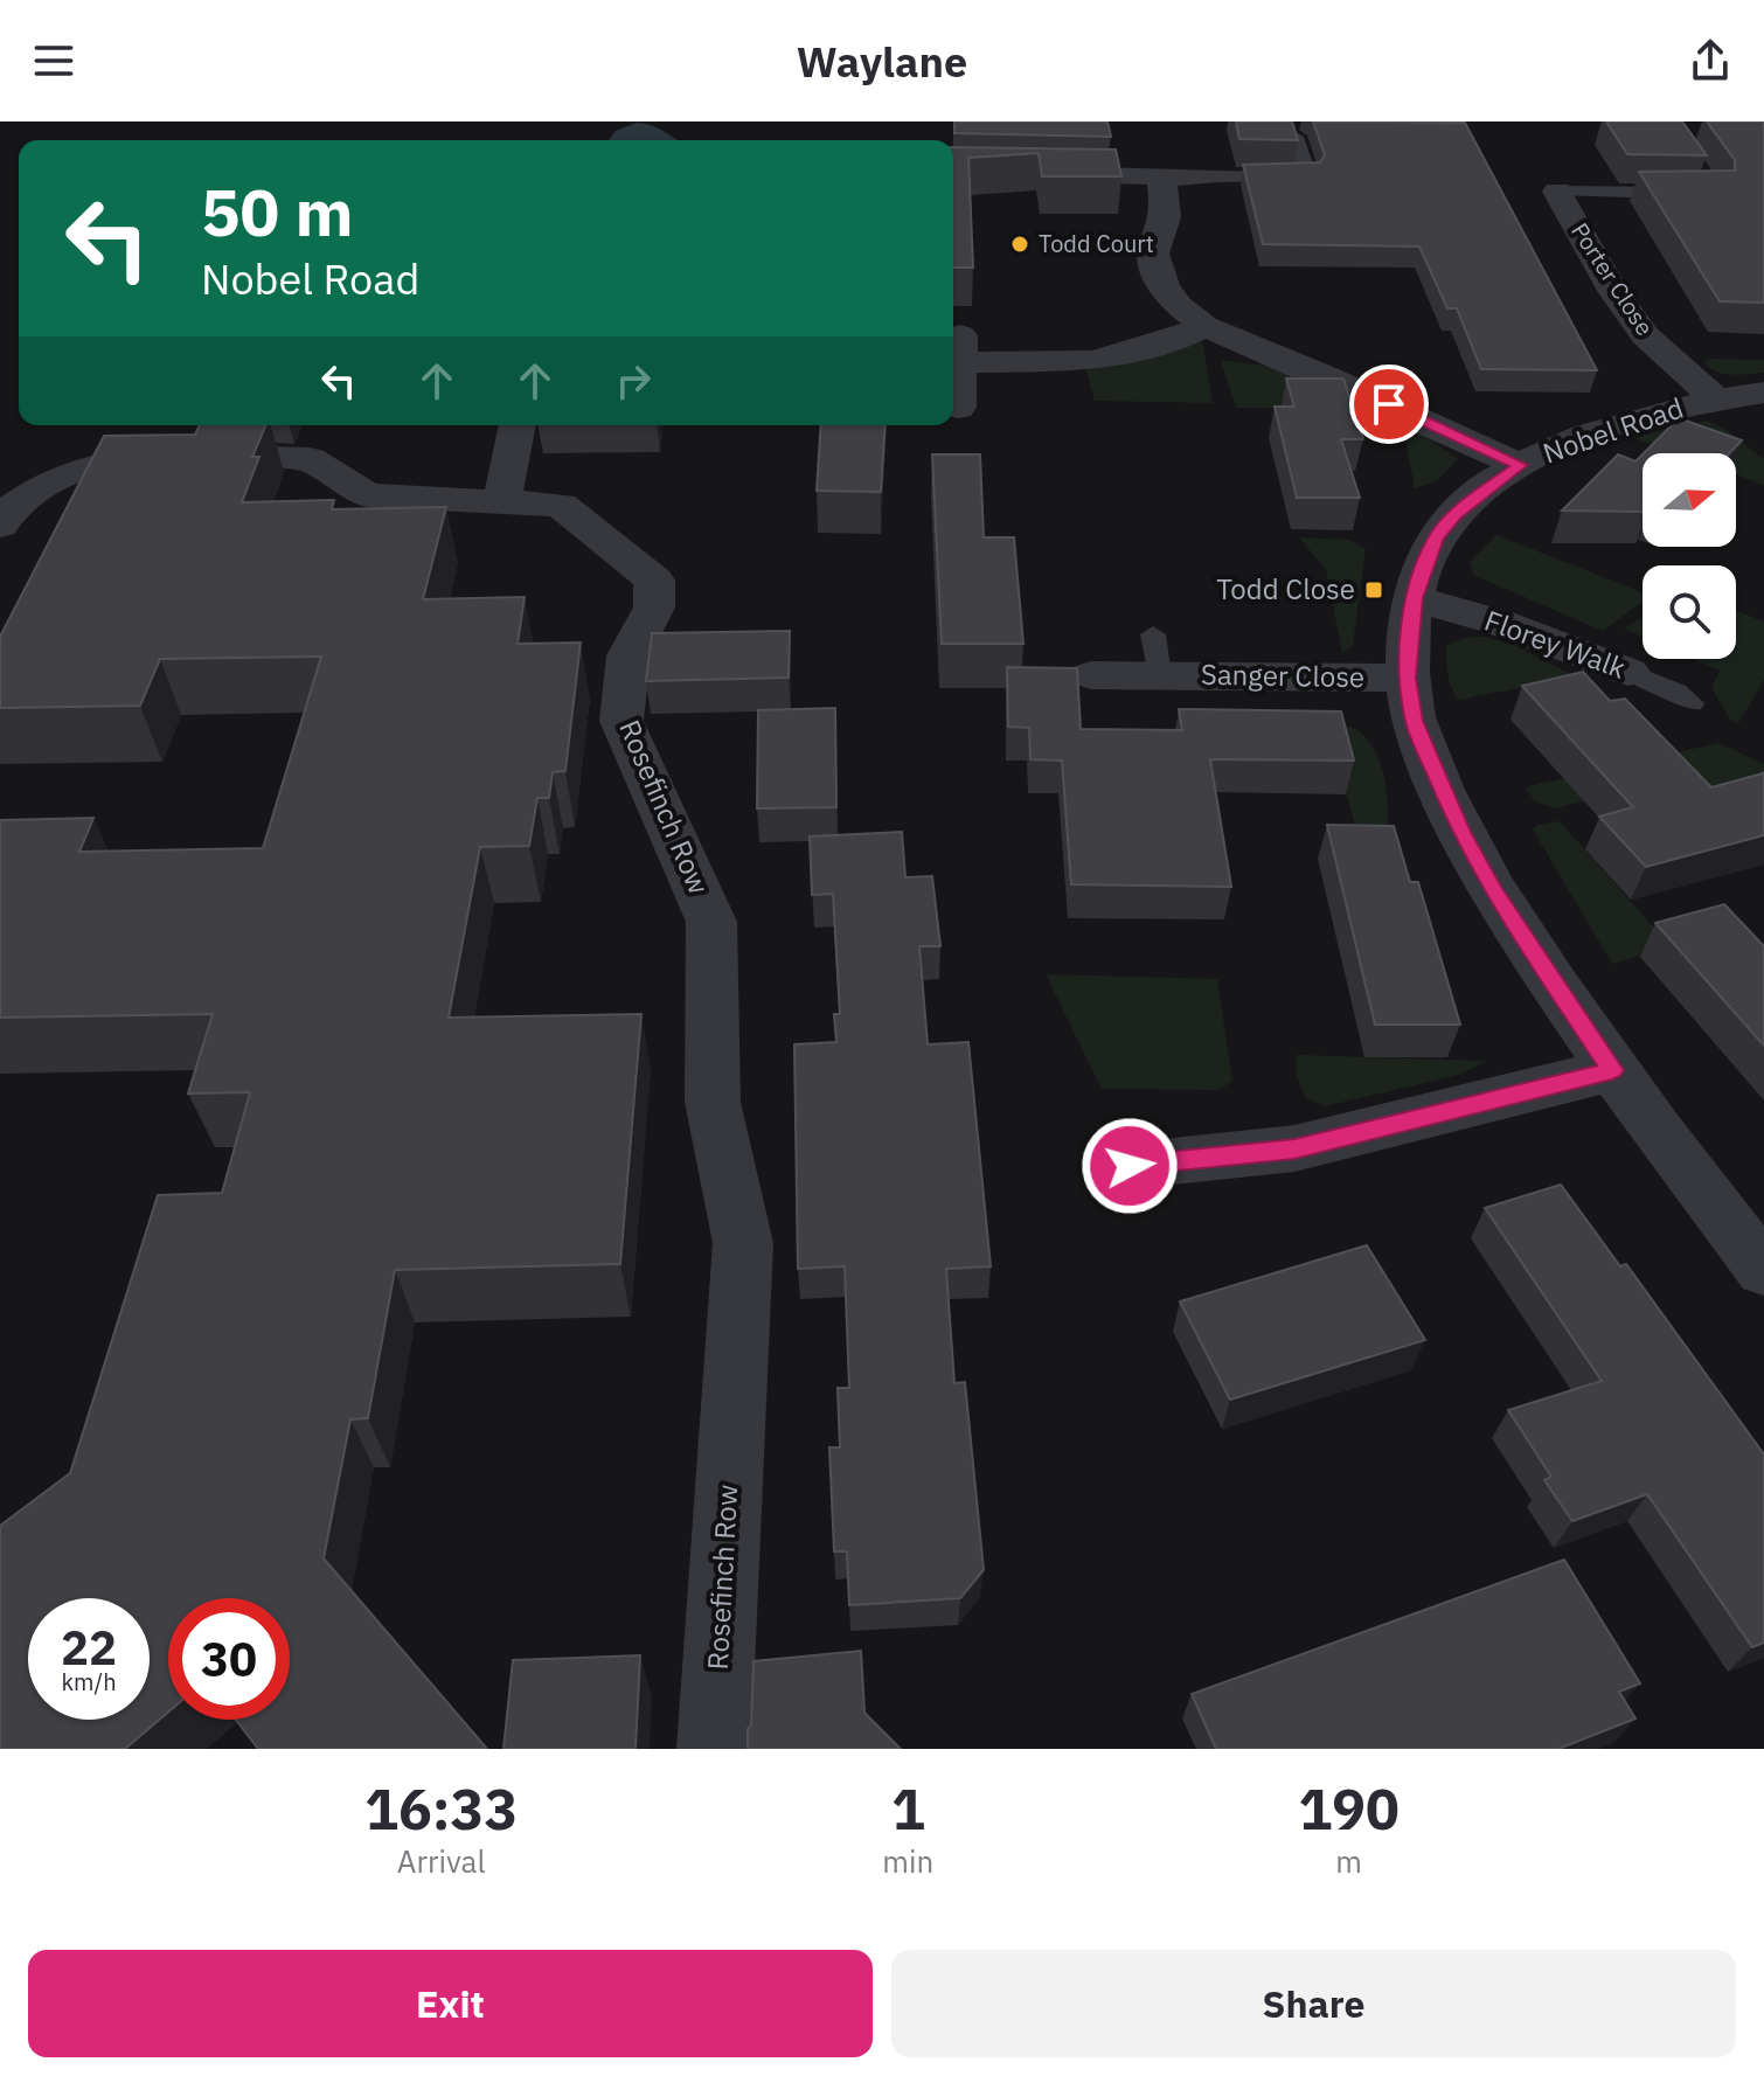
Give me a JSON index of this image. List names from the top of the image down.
{
  "streets": {
    "street": [
      "Porter Close",
      "Nobel Road",
      "Florey Walk",
      "Sanger Close",
      "Rosefinch Row"
    ]
  },
  "crossings": [
    ["Porter Close", "Nobel Road"],
    ["Nobel Road", "Florey Walk"],
    ["Nobel Road", "Sanger Close"]
  ],
  "places": {
    "other": ["Todd Court"],
    "transit": ["Todd Close"]
  },
  "north": "right",
  "page": {
    "header": "Waylane",
    "turn": ["50 m", "Nobel Road"],
    "speed": "22 km/h",
    "limit": "30",
    "eta": [
      "16:33",
      "Arrival",
      "1",
      "min",
      "190",
      "m"
    ],
    "buttons": ["Exit", "Share"]
  }
}
